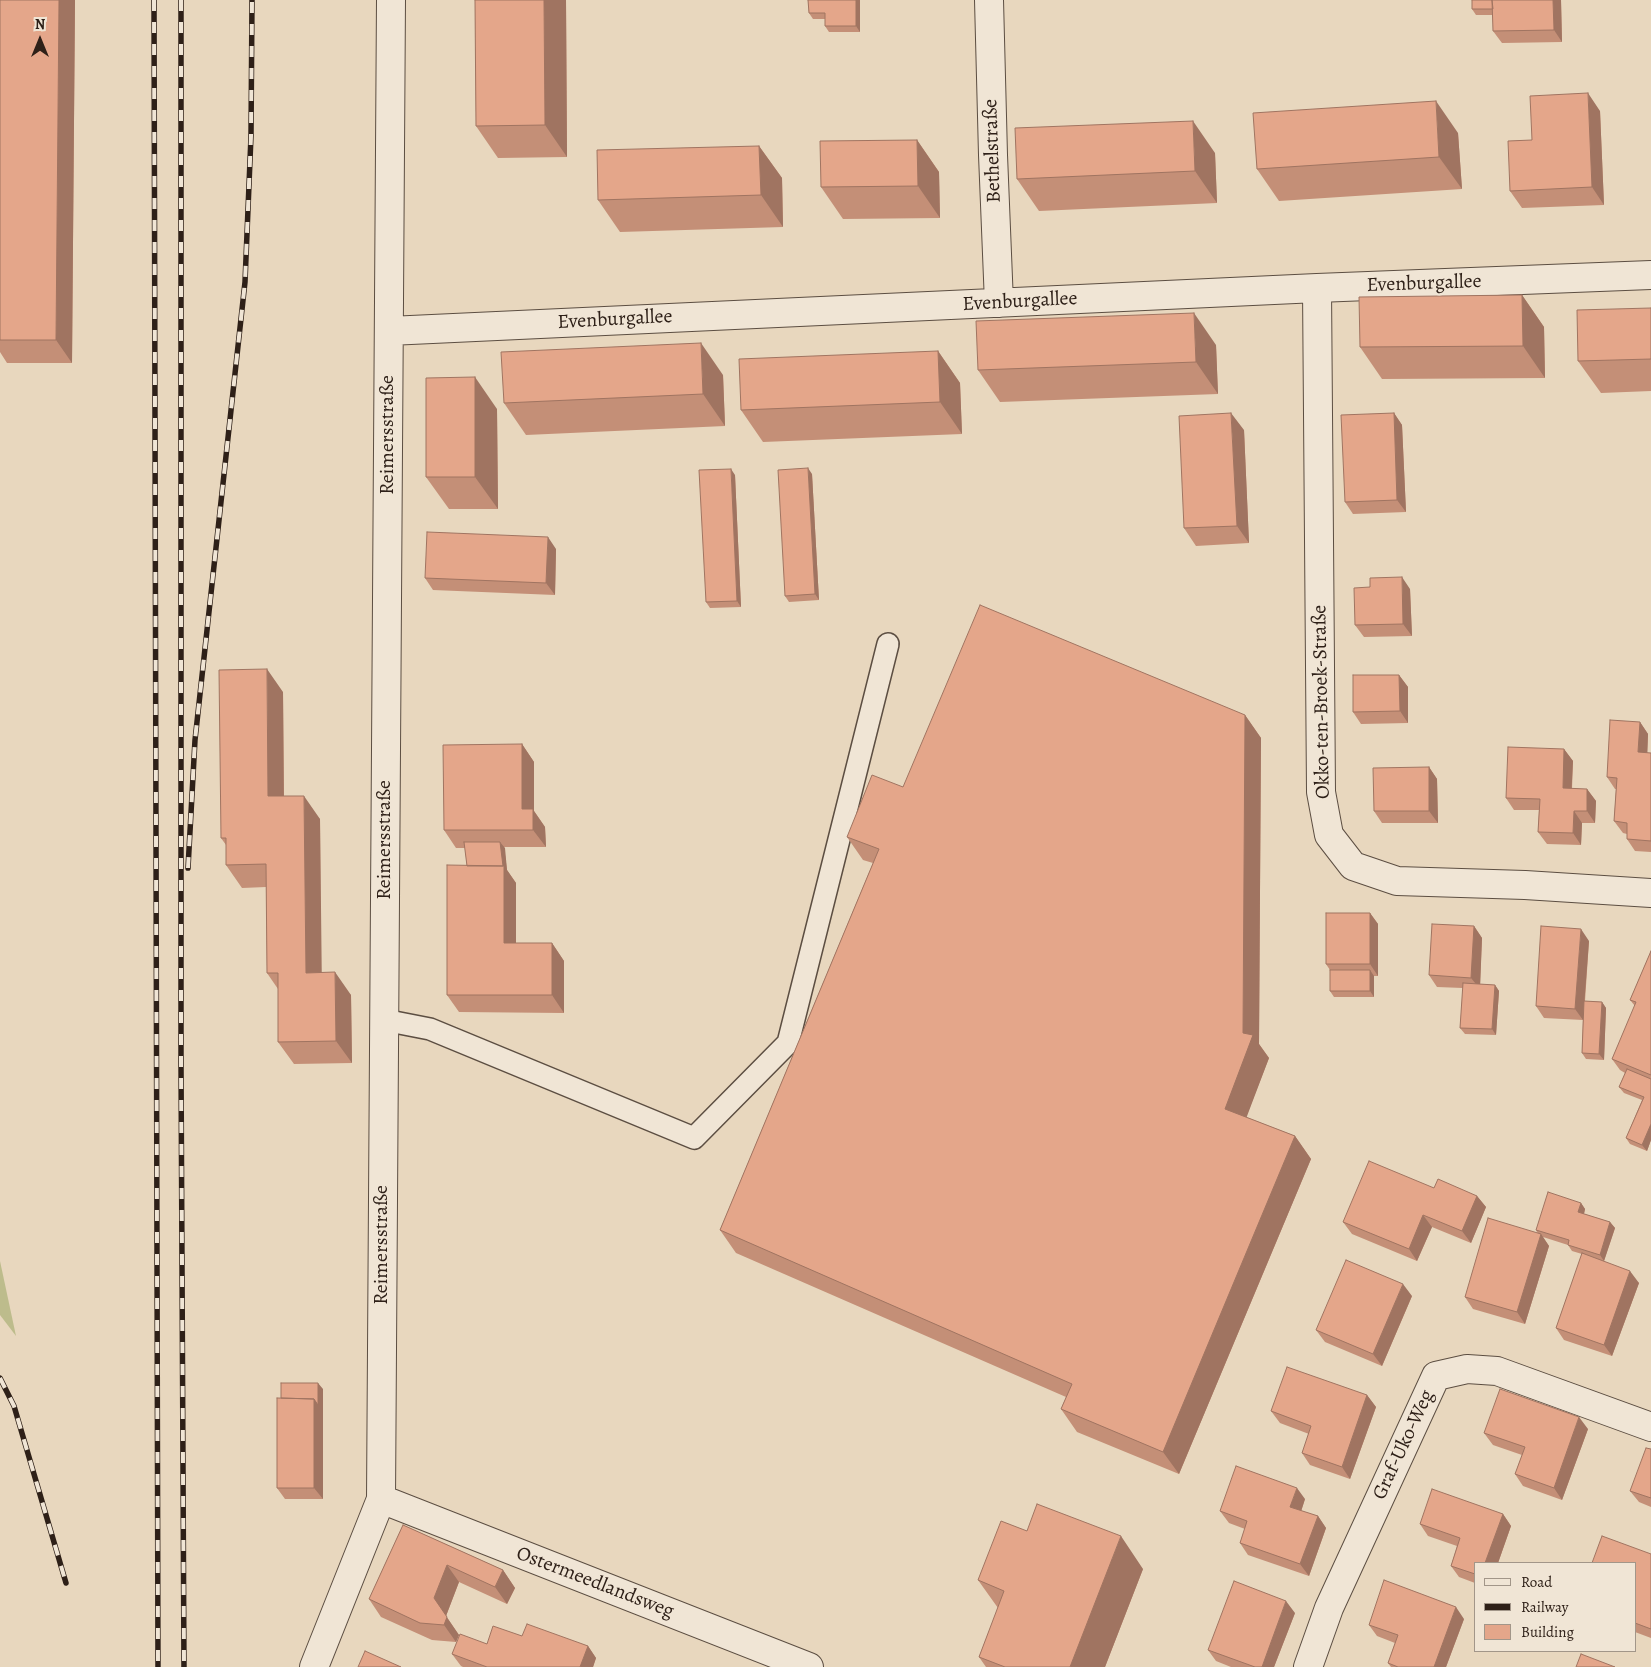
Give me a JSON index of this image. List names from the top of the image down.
{
  "streets": {
    "street": [
      "Bethelstraße",
      "Evenburgallee",
      "Reimersstraße",
      "Okko-ten-Broek-Straße",
      "Graf-Uko-Weg",
      "Ostermeedlandsweg"
    ]
  },
  "crossings": [
    ["Bethelstraße", "Evenburgallee"],
    ["Evenburgallee", "Reimersstraße"],
    ["Evenburgallee", "Okko-ten-Broek-Straße"],
    ["Reimersstraße", "Ostermeedlandsweg"]
  ],
  "legend": ["Road", "Railway", "Building"],
  "north": "top"
}
